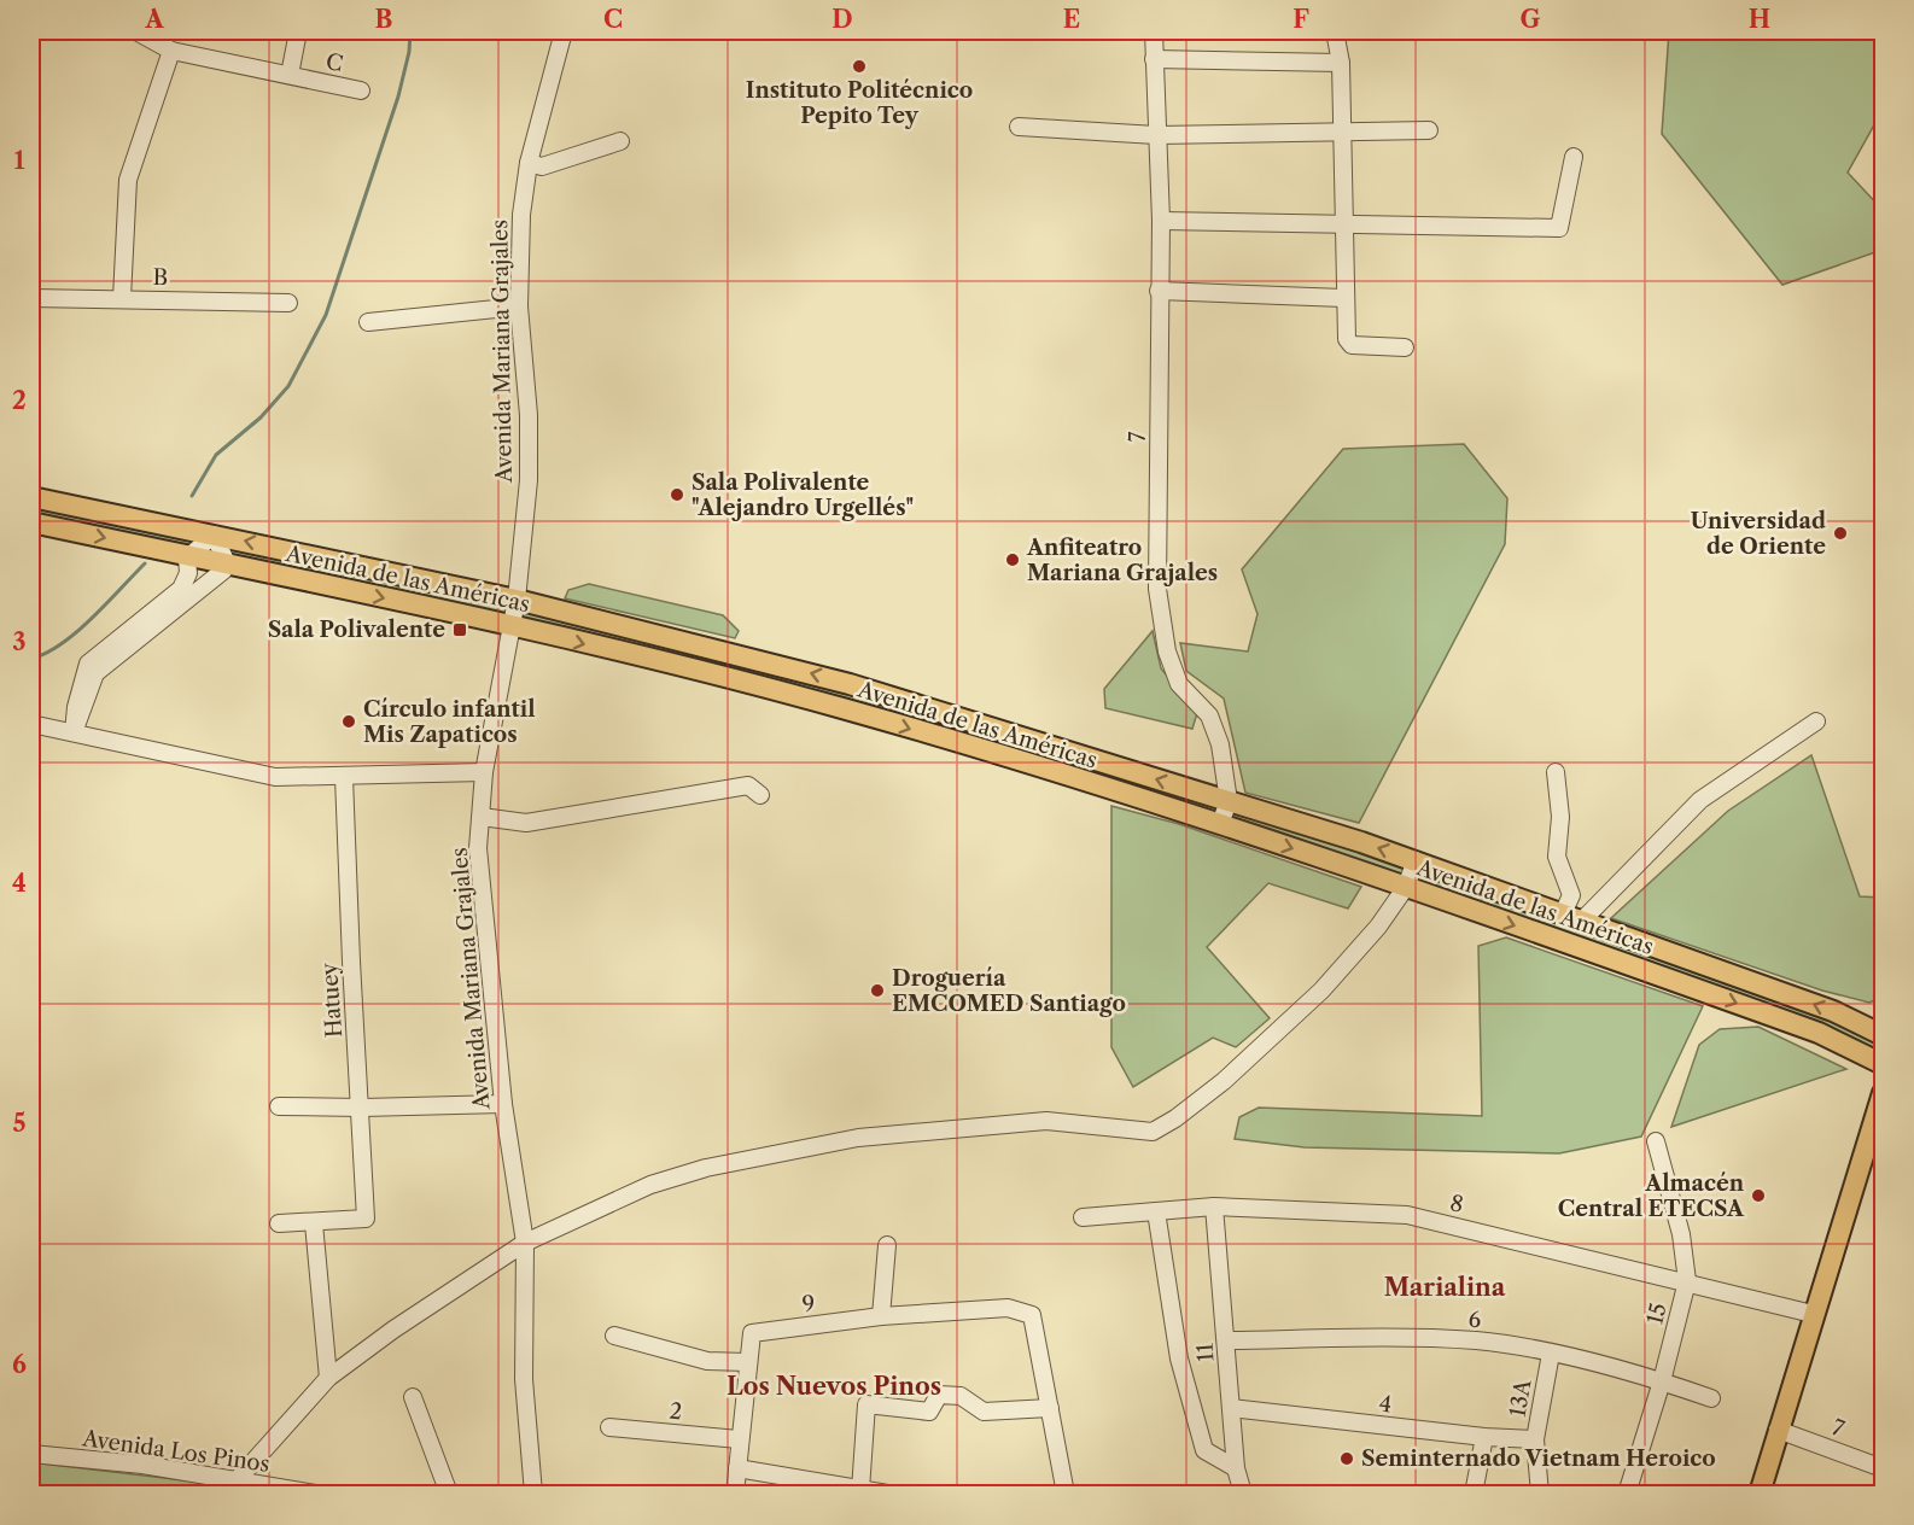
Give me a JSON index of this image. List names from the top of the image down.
{
  "streets": {
    "main road": ["Avenida de las Américas"],
    "street": [
      "C",
      "B",
      "Avenida Mariana Grajales",
      "7",
      "Hatuey",
      "8",
      "9",
      "15",
      "6",
      "11",
      "13A",
      "4",
      "2",
      "Avenida Los Pinos"
    ]
  },
  "crossings": [
    ["Avenida Mariana Grajales", "Avenida de las Américas"],
    ["7", "Avenida de las Américas"],
    ["8", "15"],
    ["8", "11"],
    ["9", "2"],
    ["15", "6"],
    ["6", "11"],
    ["6", "13A"],
    ["11", "4"],
    ["13A", "4"]
  ],
  "districts": ["Marialina", "Los Nuevos Pinos"],
  "places": {
    "other": [
      "Instituto Politécnico Pepito Tey",
      "Sala Polivalente \"Alejandro Urgellés\"",
      "Universidad de Oriente",
      "Anfiteatro Mariana Grajales",
      "Círculo infantil Mis Zapaticos",
      "Droguería EMCOMED Santiago",
      "Almacén Central ETECSA",
      "Seminternado Vietnam Heroico"
    ],
    "transit": ["Sala Polivalente"]
  },
  "grid": {
    "columns": [
      "A",
      "B",
      "C",
      "D",
      "E",
      "F",
      "G",
      "H"
    ],
    "rows": [
      "1",
      "2",
      "3",
      "4",
      "5",
      "6"
    ]
  }
}
